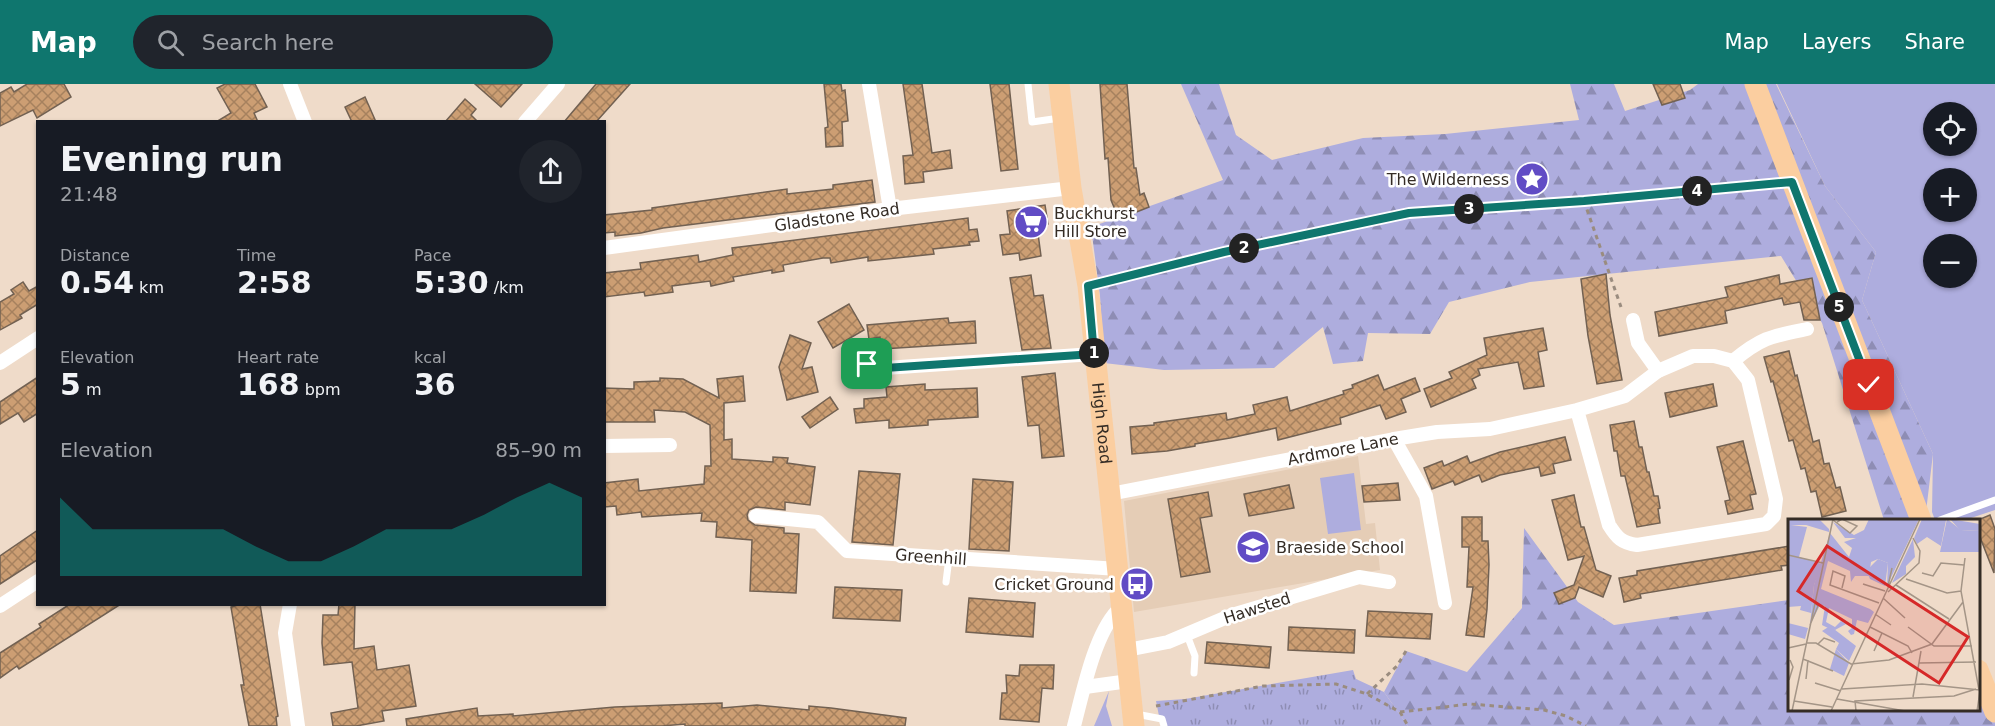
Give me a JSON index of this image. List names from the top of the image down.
{
  "streets": {
    "main road": ["High Road"],
    "street": [
      "Gladstone Road",
      "Ardmore Lane",
      "Greenhill",
      "Hawsted"
    ]
  },
  "crossings": [
    ["Gladstone Road", "High Road"],
    ["High Road", "Ardmore Lane"],
    ["High Road", "Greenhill"],
    ["High Road", "Hawsted"]
  ],
  "places": {
    "place": ["The Wilderness"],
    "supermarket": ["Buckhurst Hill Store"],
    "school or university": ["Braeside School"],
    "bus stop": ["Cricket Ground"]
  },
  "page": {
    "header": "Map",
    "search": "Search here",
    "nav": ["Map", "Layers", "Share"],
    "map_buttons": ["+", "−"],
    "heading": ["Evening run", "21:48"],
    "pins": [
      "4",
      "3",
      "2",
      "5",
      "1"
    ],
    "stats": [
      ["Distance", "0.54 km"],
      ["Time", "2:58"],
      ["Pace", "5:30 /km"],
      ["Elevation", "5 m"],
      ["Heart rate", "168 bpm"],
      ["kcal", "36"]
    ],
    "chart": ["Elevation", "85–90 m"]
  }
}
